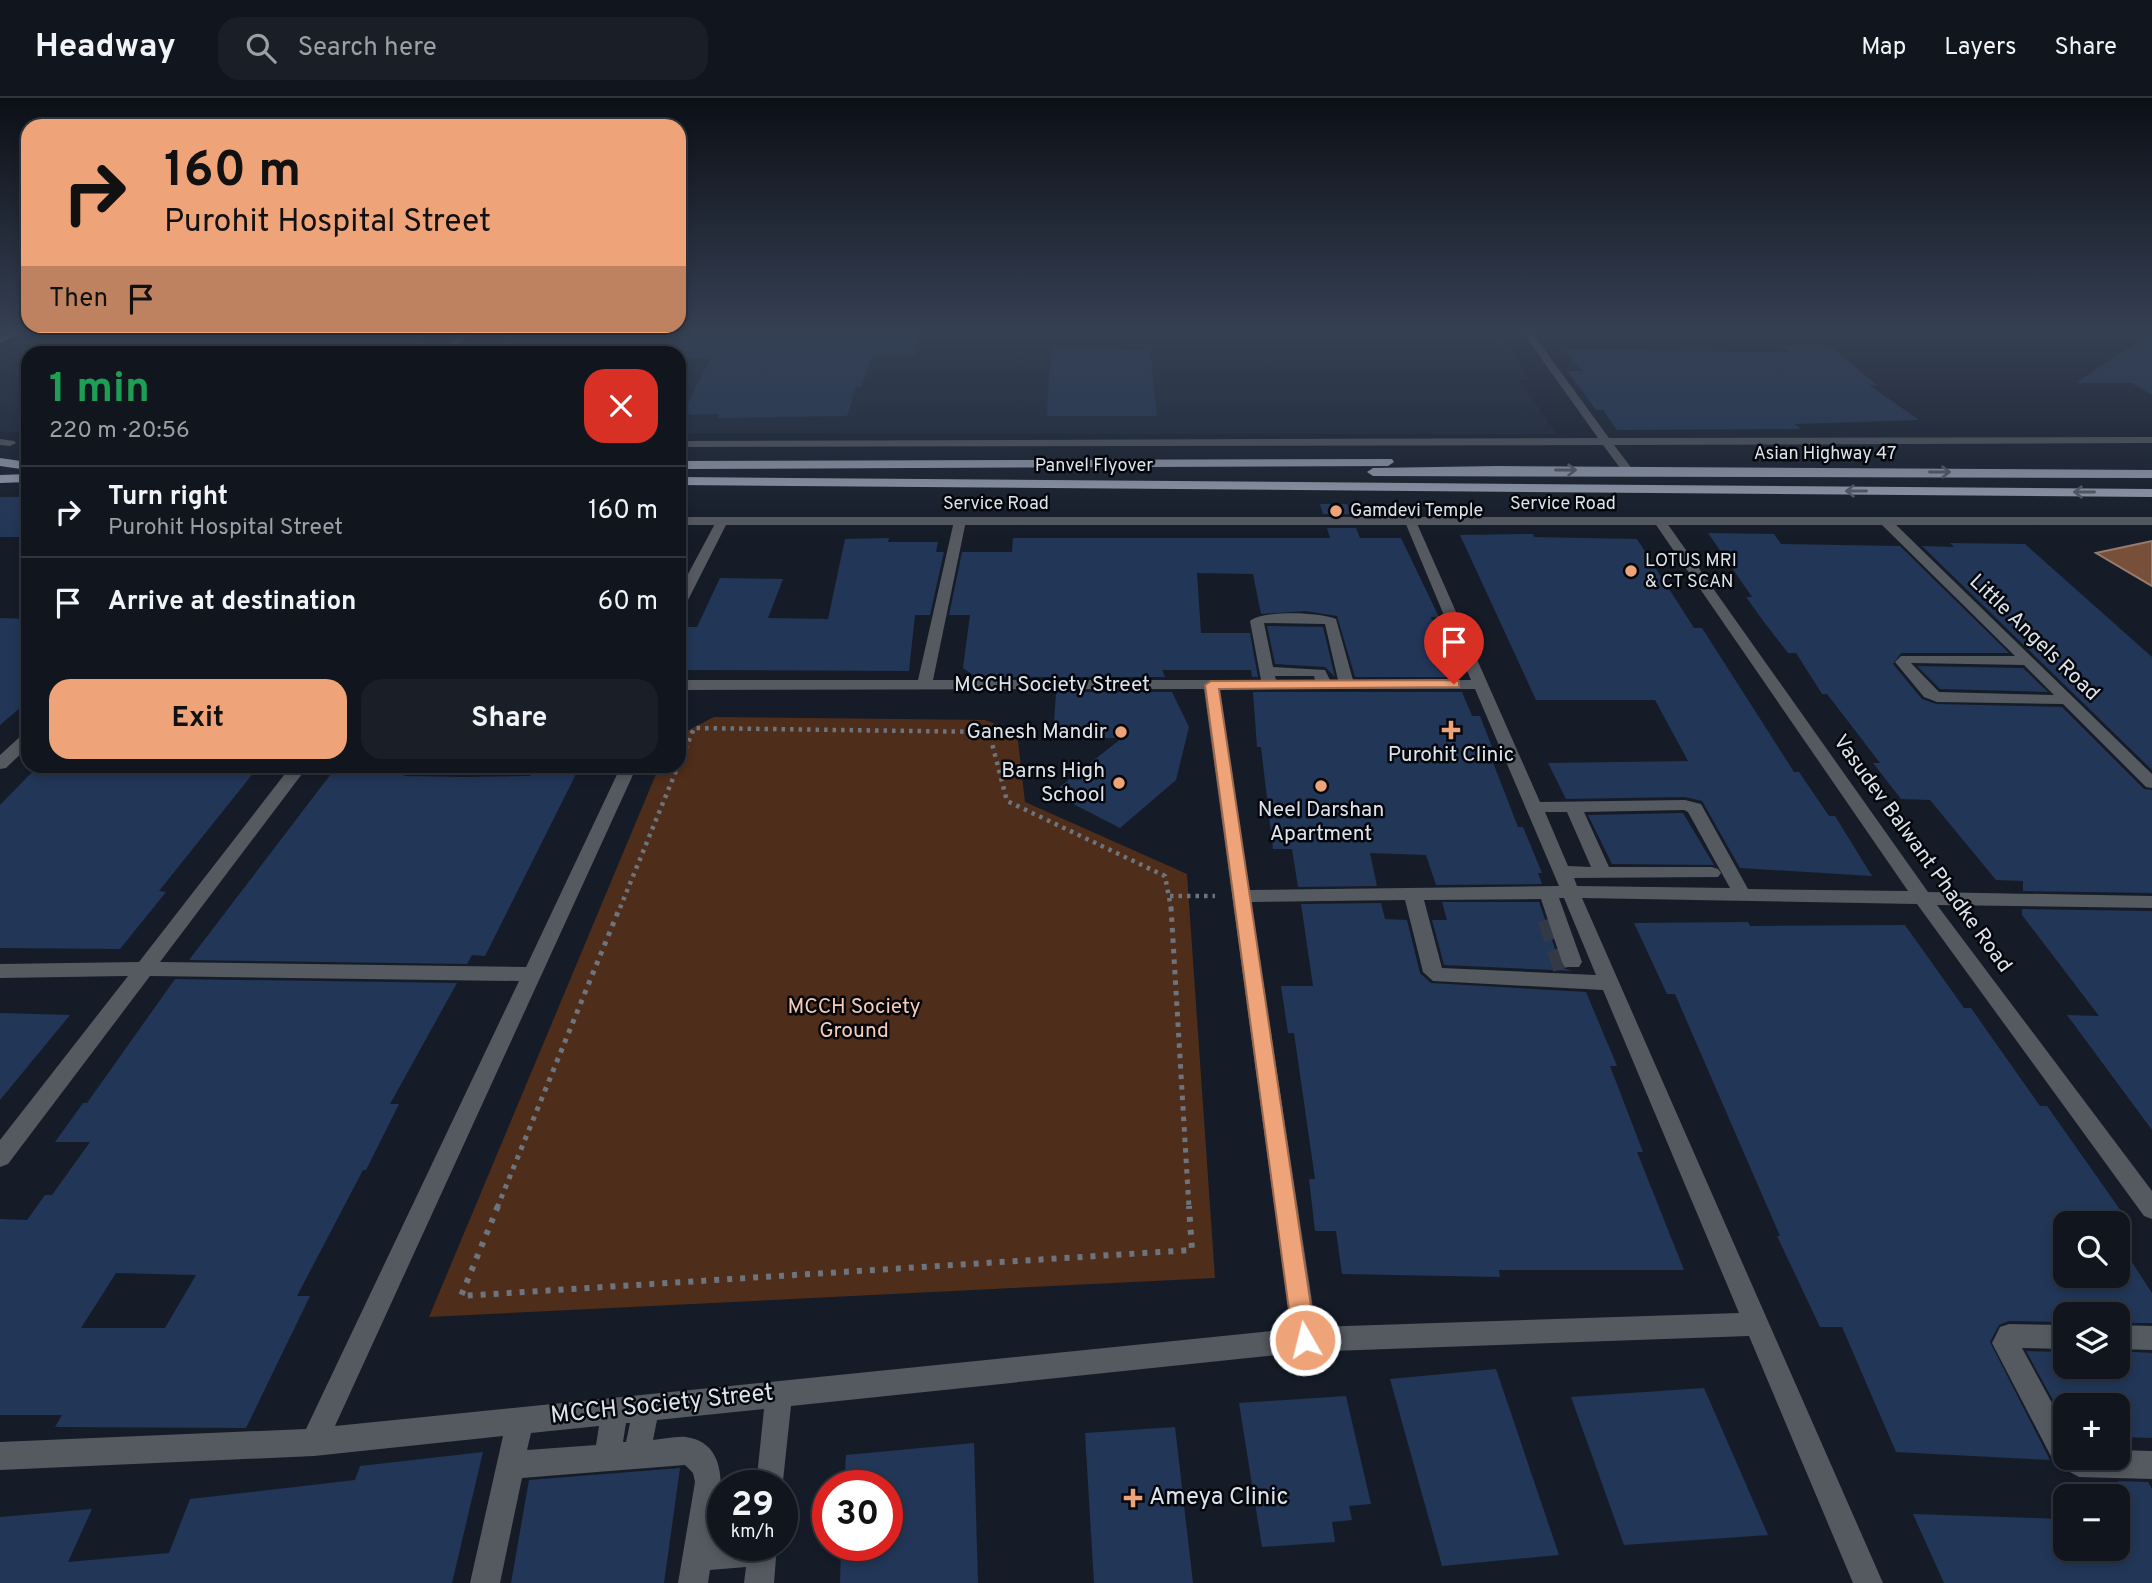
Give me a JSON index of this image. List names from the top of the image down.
{
  "streets": {
    "highway": ["Asian Highway 47", "Panvel Flyover"],
    "street": [
      "Service Road",
      "Little Angels Road",
      "MCCH Society Street",
      "Vasudev Balwant Phadke Road"
    ]
  },
  "crossings": [
    ["Asian Highway 47", "Panvel Flyover"],
    ["Service Road", "Little Angels Road"],
    ["Service Road", "Vasudev Balwant Phadke Road"]
  ],
  "parks": ["MCCH Society Ground"],
  "places": {
    "other": [
      "Gamdevi Temple",
      "LOTUS MRI & CT SCAN",
      "Ganesh Mandir",
      "Barns High School",
      "Neel Darshan Apartment"
    ],
    "health": ["Purohit Clinic", "Ameya Clinic"]
  },
  "page": {
    "header": "Headway",
    "search": "Search here",
    "nav": ["Map", "Layers", "Share"],
    "turn": ["160 m", "Purohit Hospital Street"],
    "then": "Then",
    "heading": ["1 min", "220 m · 20:56"],
    "list": [
      {
        "name": "Turn right",
        "note": "Purohit Hospital Street",
        "value": "160 m"
      },
      {
        "name": "Arrive at destination",
        "value": "60 m"
      }
    ],
    "buttons": ["Exit", "Share"],
    "map_buttons": ["+", "−"],
    "speed": "29 km/h",
    "limit": "30"
  }
}
